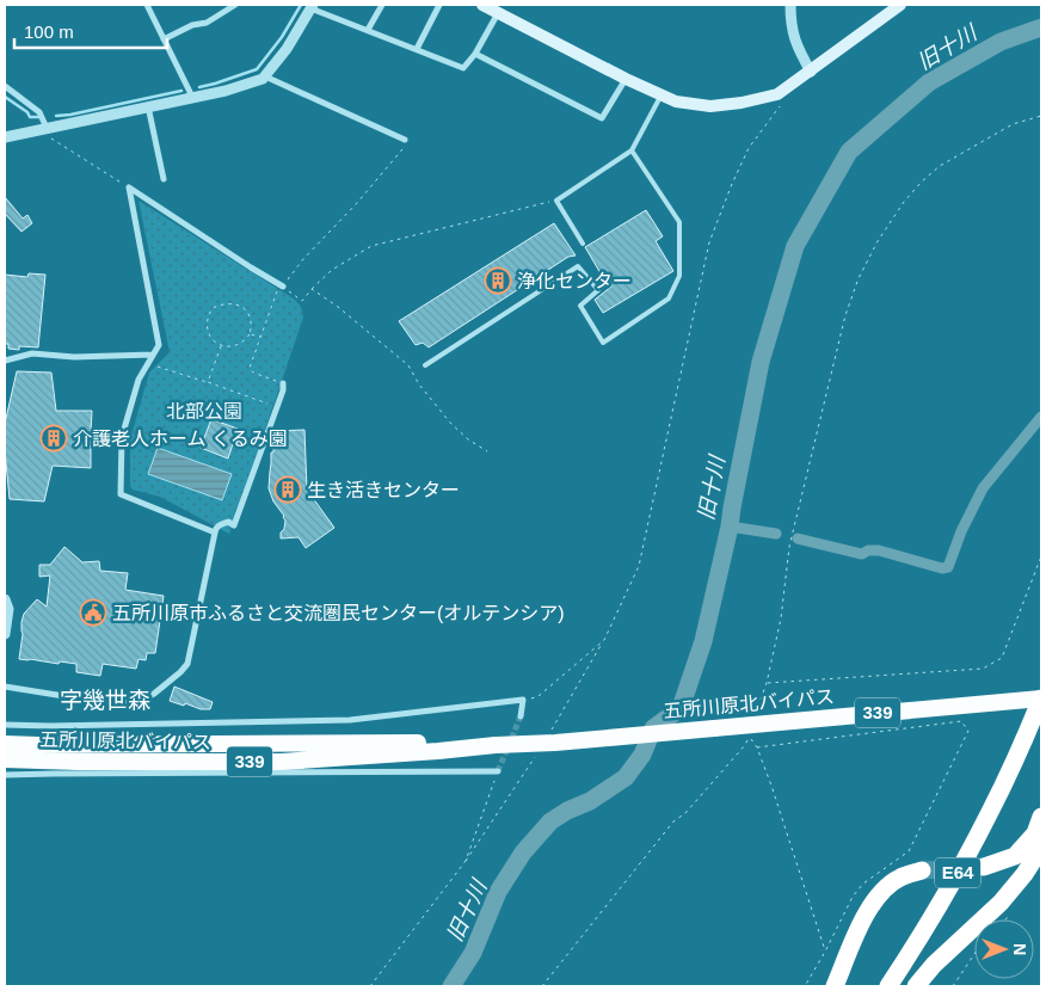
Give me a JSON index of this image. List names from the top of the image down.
{
  "streets": {
    "highway": ["五所川原北バイパス", "339", "E64"]
  },
  "crossings": [
    ["五所川原北バイパス", "E64"]
  ],
  "districts": ["字幾世森"],
  "water": ["旧十川"],
  "parks": ["北部公園"],
  "places": {
    "building": ["浄化センター", "介護老人ホーム くるみ園", "生き活きセンター"],
    "public building": ["五所川原市ふるさと交流圏民センター(オルテンシア)"]
  },
  "scale_bar": "100 m",
  "north": "right"
}
